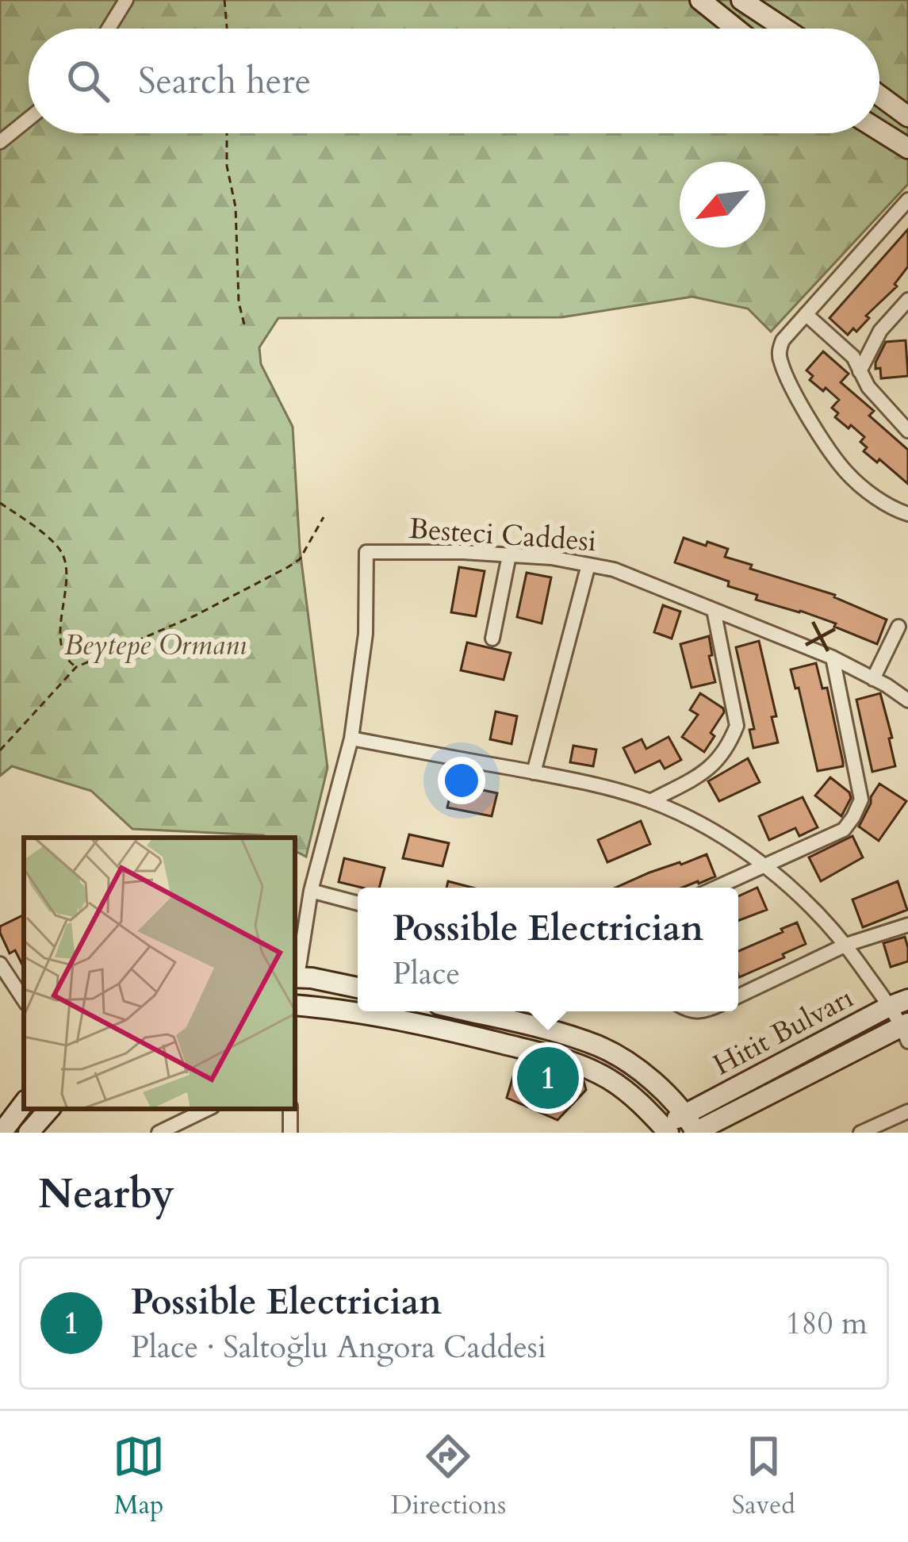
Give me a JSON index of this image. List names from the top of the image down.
{
  "streets": {
    "street": ["Besteci Caddesi", "Hitit Bulvarı"]
  },
  "parks": ["Beytepe Ormanı"],
  "north": "bottom left",
  "page": {
    "search": "Search here",
    "popup": ["Possible Electrician", "Place"],
    "pins": "1",
    "heading": "Nearby",
    "list": [
      {
        "mark": "1",
        "name": "Possible Electrician",
        "note": "Place · Saltoğlu Angora Caddesi",
        "value": "180 m"
      }
    ],
    "nav": ["Map", "Directions", "Saved"]
  }
}
